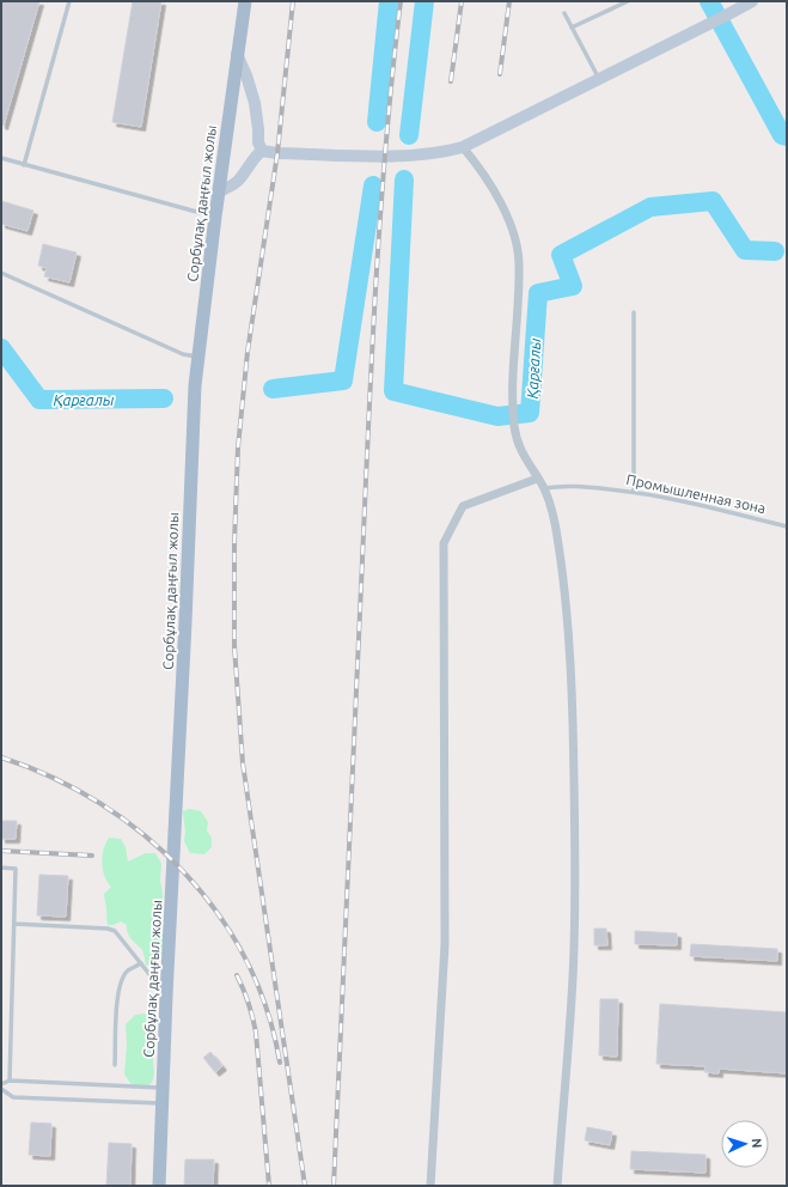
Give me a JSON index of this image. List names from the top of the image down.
{
  "streets": {
    "main road": ["Сорбұлақ даңғыл жолы"],
    "lane": ["Промышленная зона"]
  },
  "water": ["Қарғалы"],
  "north": "right"
}
